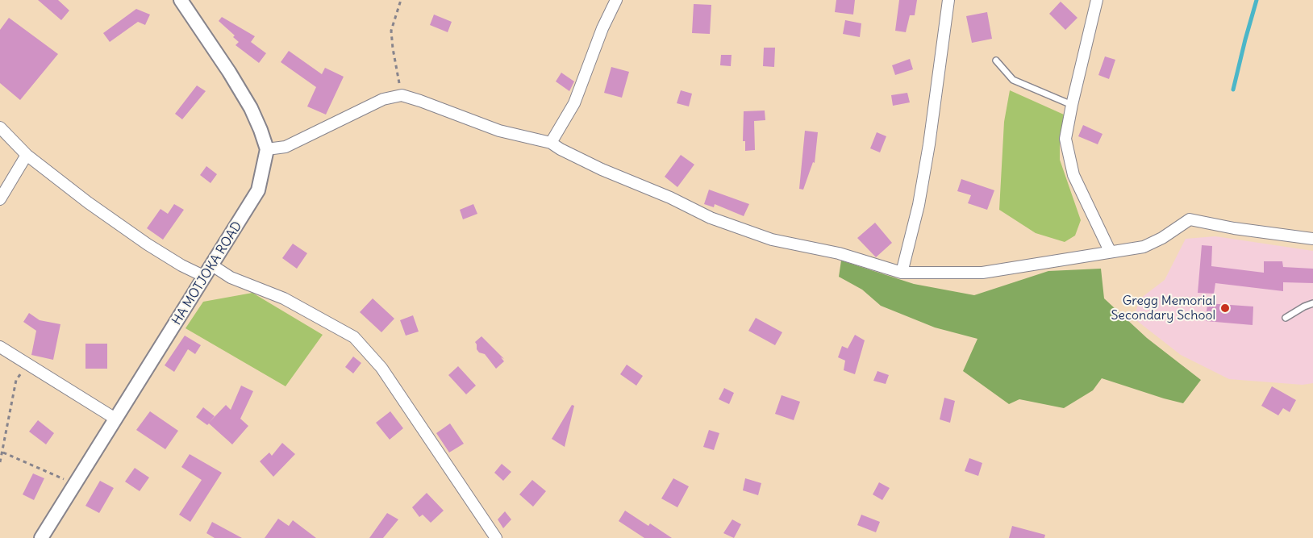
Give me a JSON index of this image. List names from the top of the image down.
{
  "streets": {
    "street": ["HA MOTJOKA ROAD"]
  },
  "places": ["Gregg Memorial Secondary School"]
}
